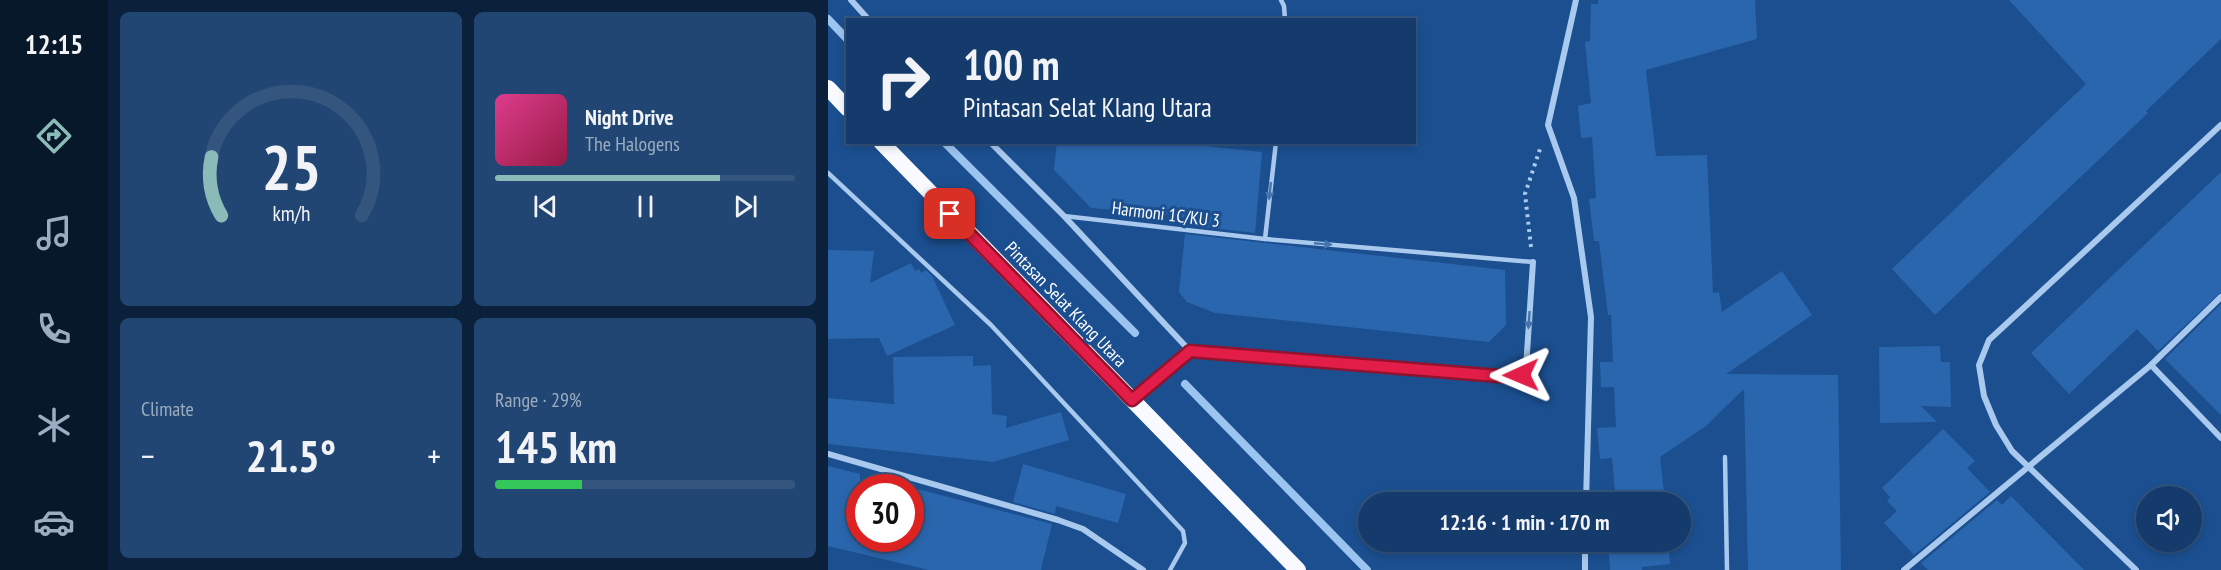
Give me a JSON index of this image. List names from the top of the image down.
{
  "streets": {
    "highway": ["Pintasan Selat Klang Utara"],
    "lane": ["Harmoni 1C/KU 3"]
  },
  "one_way": ["Harmoni 1C/KU 3"],
  "page": {
    "tabs": "12:15",
    "turn": ["100 m", "Pintasan Selat Klang Utara"],
    "song": ["Night Drive", "The Halogens"],
    "tile": [
      "Climate",
      ["Range · 29%", "145 km"]
    ],
    "heat": ["−", "21.5°", "+"],
    "limit": "30",
    "trip": "12:16 · 1 min · 170 m",
    "gauge": ["25", "km/h"]
  }
}
